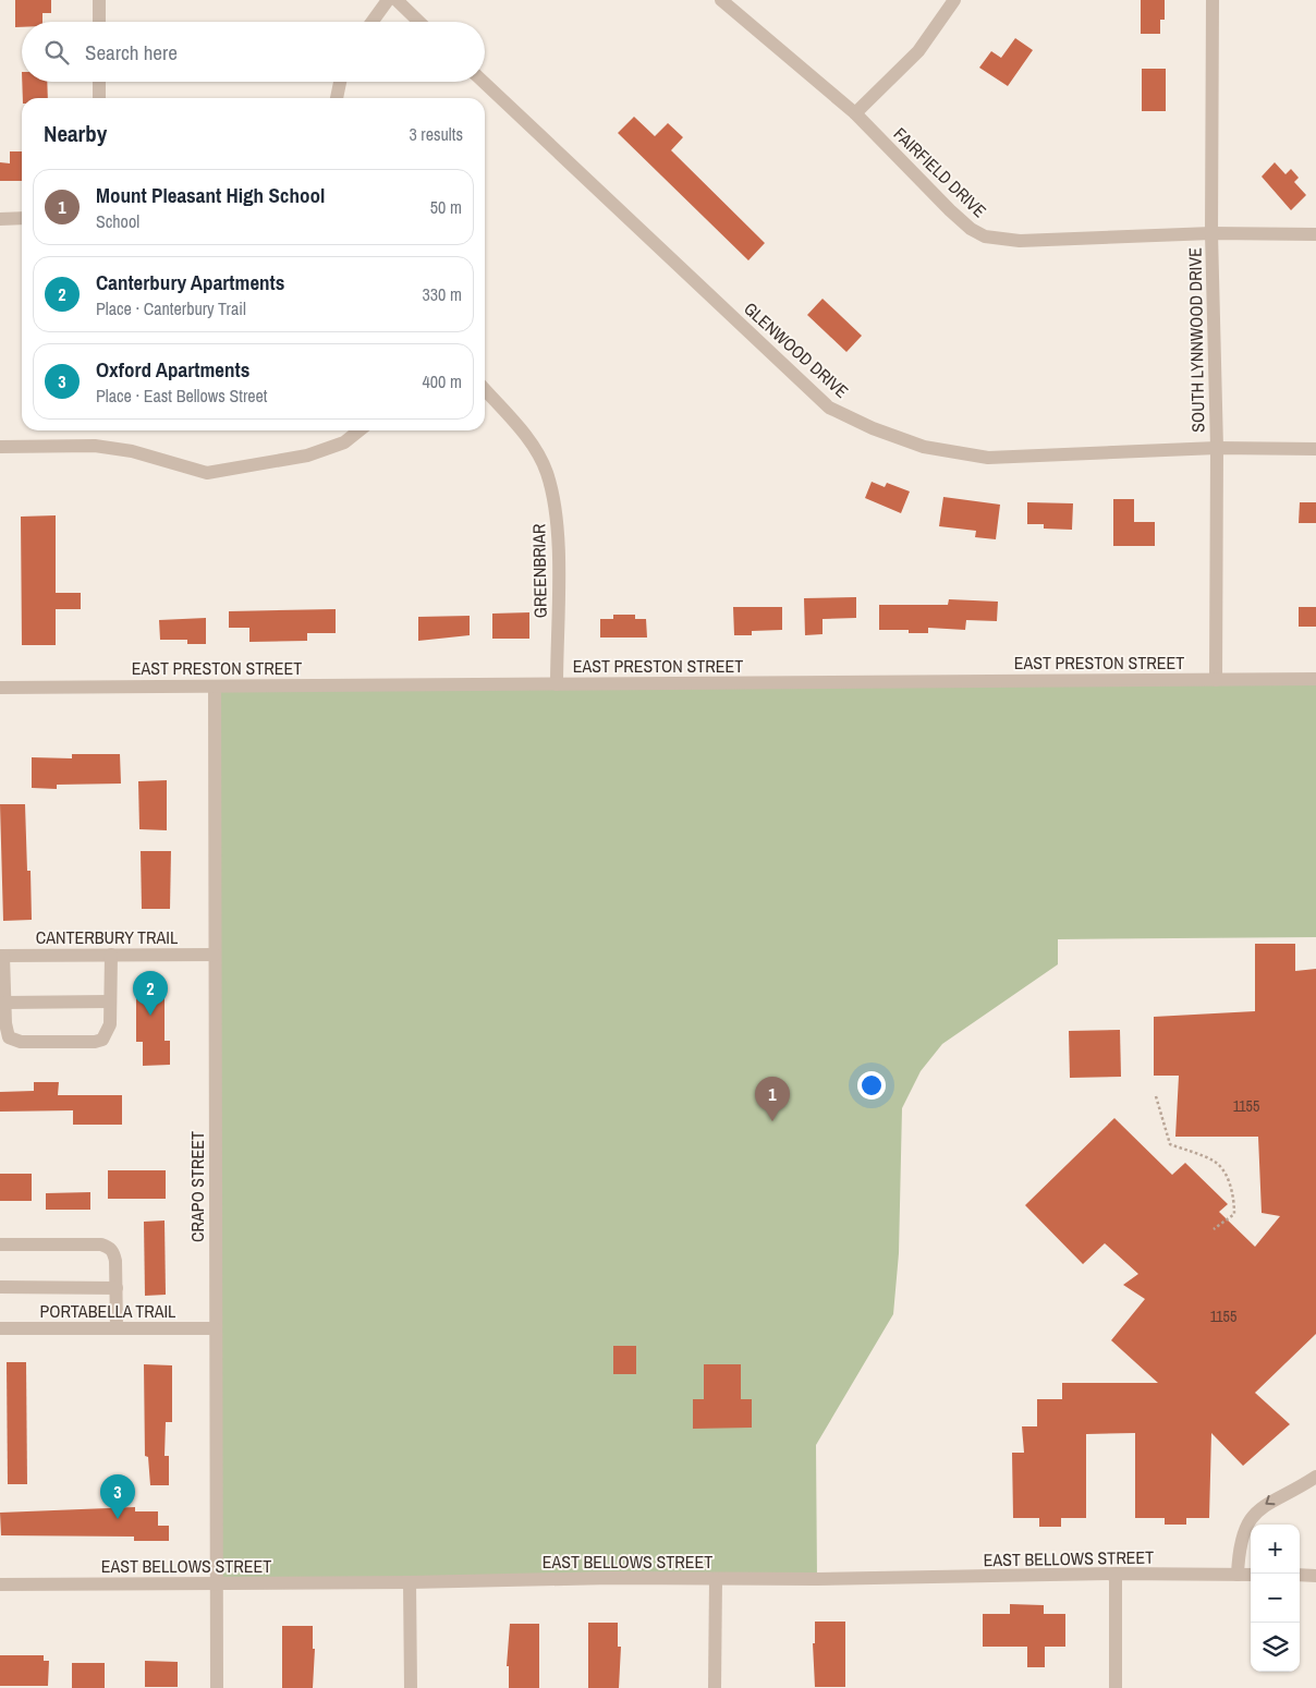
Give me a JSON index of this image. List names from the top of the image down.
{
  "streets": {
    "street": [
      "FAIRFIELD DRIVE",
      "SOUTH LYNNWOOD DRIVE",
      "GLENWOOD DRIVE",
      "GREENBRIAR",
      "EAST PRESTON STREET",
      "CANTERBURY TRAIL",
      "CRAPO STREET",
      "PORTABELLA TRAIL",
      "EAST BELLOWS STREET"
    ]
  },
  "crossings": [
    ["FAIRFIELD DRIVE", "SOUTH LYNNWOOD DRIVE"],
    ["SOUTH LYNNWOOD DRIVE", "GLENWOOD DRIVE"],
    ["SOUTH LYNNWOOD DRIVE", "EAST PRESTON STREET"],
    ["GREENBRIAR", "EAST PRESTON STREET"],
    ["EAST PRESTON STREET", "CRAPO STREET"],
    ["CANTERBURY TRAIL", "CRAPO STREET"],
    ["CRAPO STREET", "PORTABELLA TRAIL"],
    ["CRAPO STREET", "EAST BELLOWS STREET"]
  ],
  "house_numbers": ["1155", "1155"],
  "page": {
    "search": "Search here",
    "heading": ["Nearby", "3 results"],
    "list": [
      {
        "mark": "1",
        "name": "Mount Pleasant High School",
        "note": "School",
        "value": "50 m"
      },
      {
        "mark": "2",
        "name": "Canterbury Apartments",
        "note": "Place · Canterbury Trail",
        "value": "330 m"
      },
      {
        "mark": "3",
        "name": "Oxford Apartments",
        "note": "Place · East Bellows Street",
        "value": "400 m"
      }
    ],
    "pins": ["2", "1", "3"],
    "map_buttons": ["+", "−"]
  }
}
